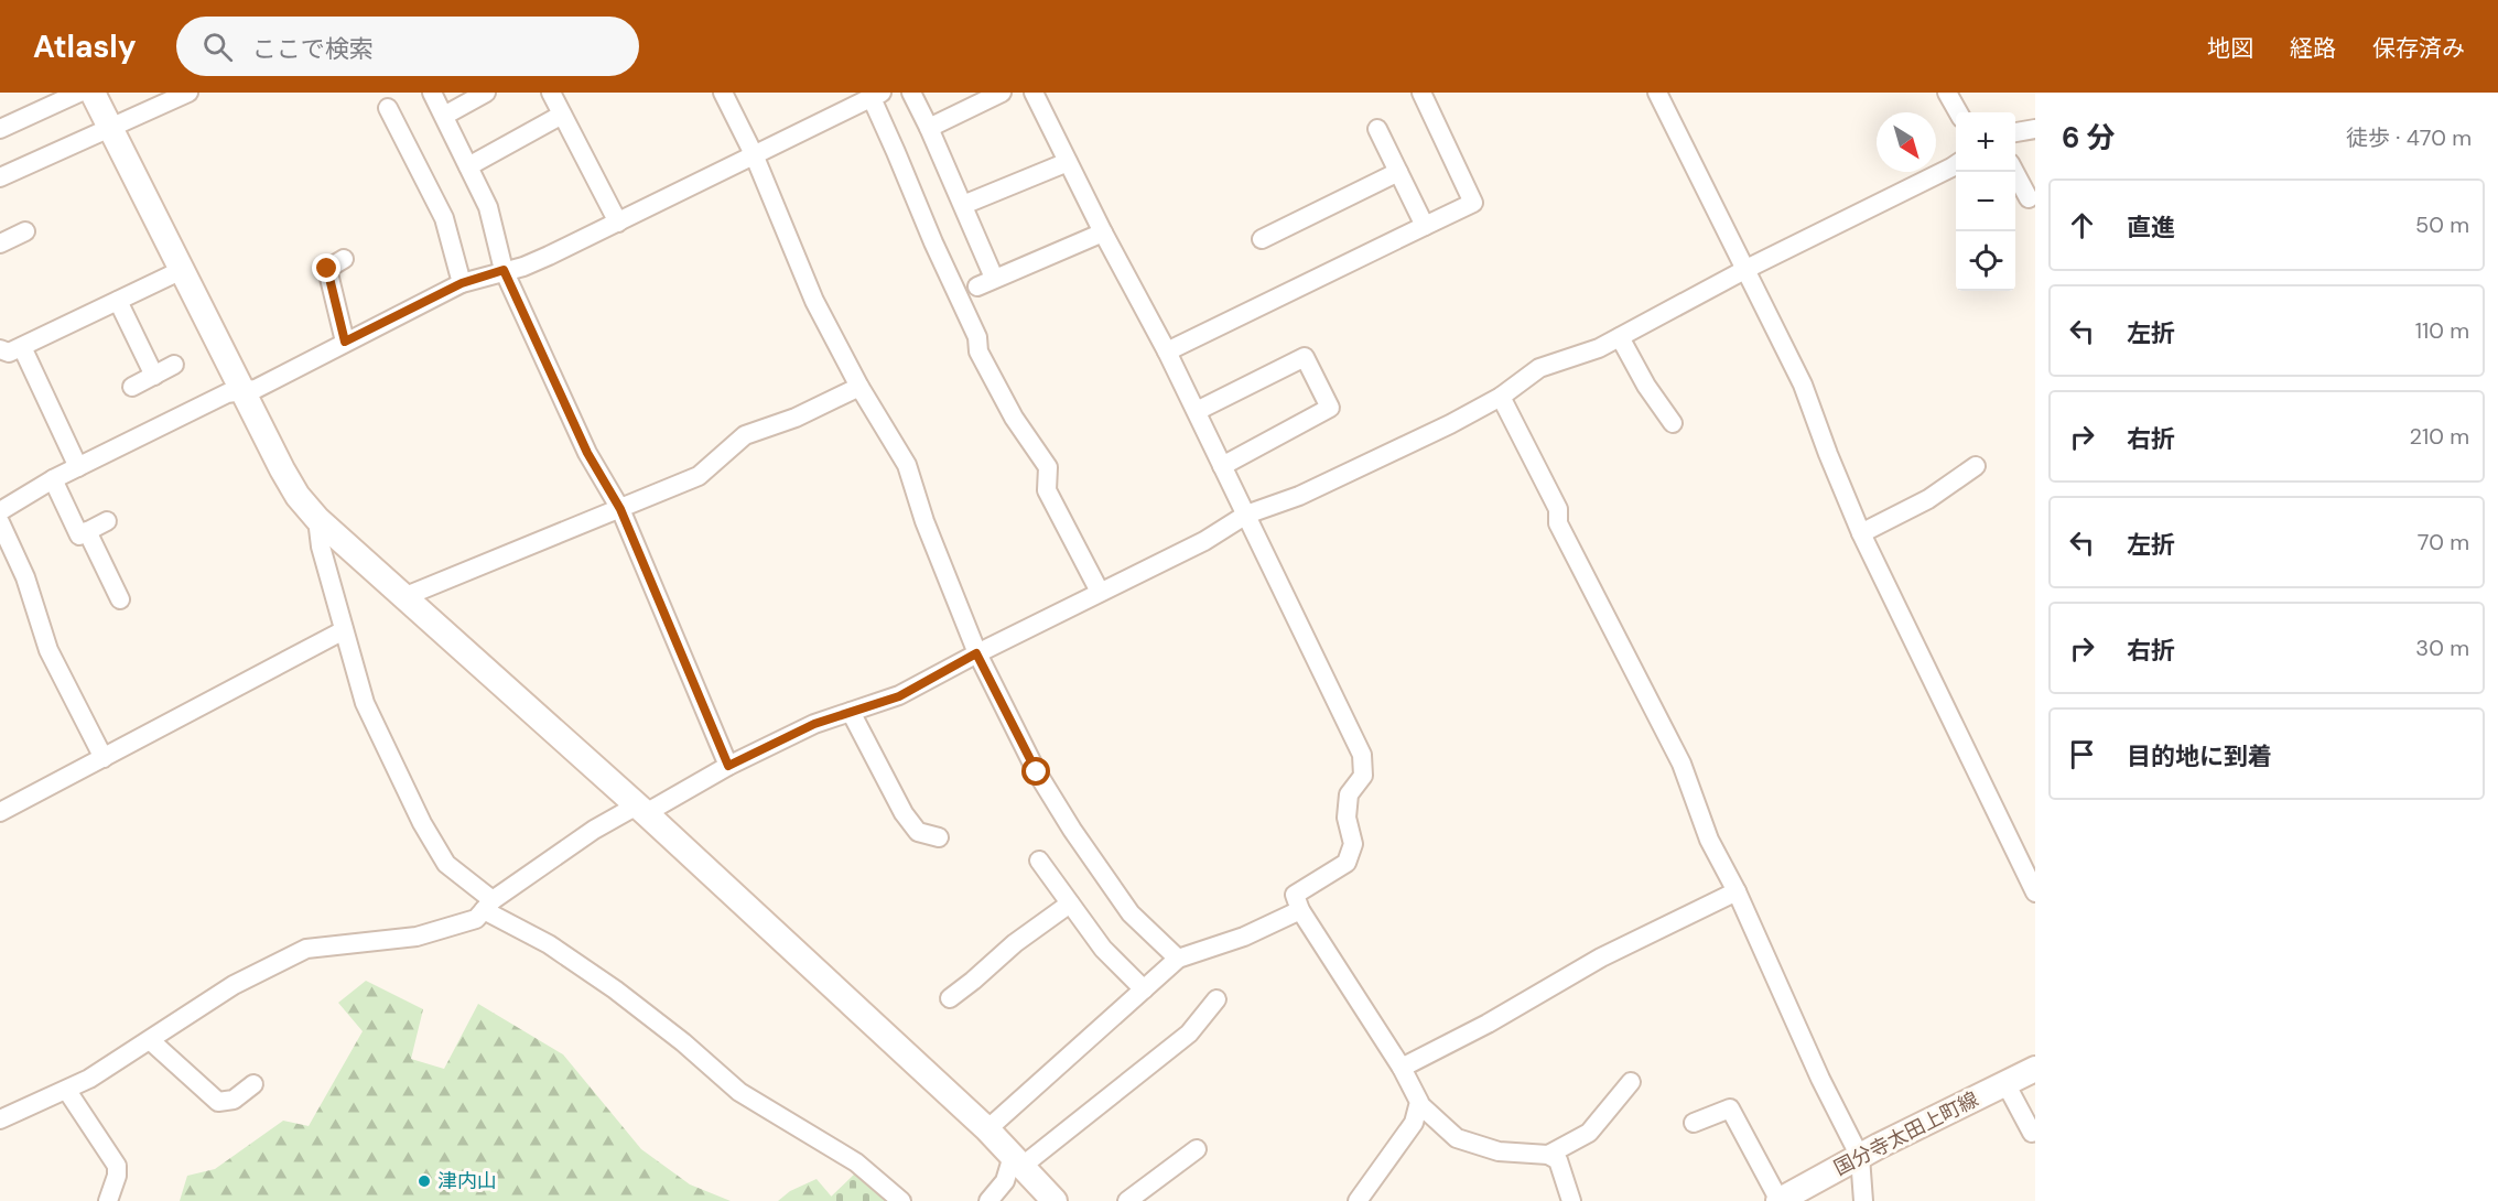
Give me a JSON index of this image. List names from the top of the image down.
{
  "streets": {
    "street": ["国分寺太田上町線"]
  },
  "places": ["津内山"],
  "north": "bottom right",
  "page": {
    "header": "Atlasly",
    "search": "ここで検索",
    "nav": ["地図", "経路", "保存済み"],
    "heading": ["6 分", "徒歩 · 470 m"],
    "map_buttons": ["+", "−"],
    "list": [
      ["直進", "50 m"],
      ["左折", "110 m"],
      ["右折", "210 m"],
      ["左折", "70 m"],
      ["右折", "30 m"],
      "目的地に到着"
    ]
  }
}
